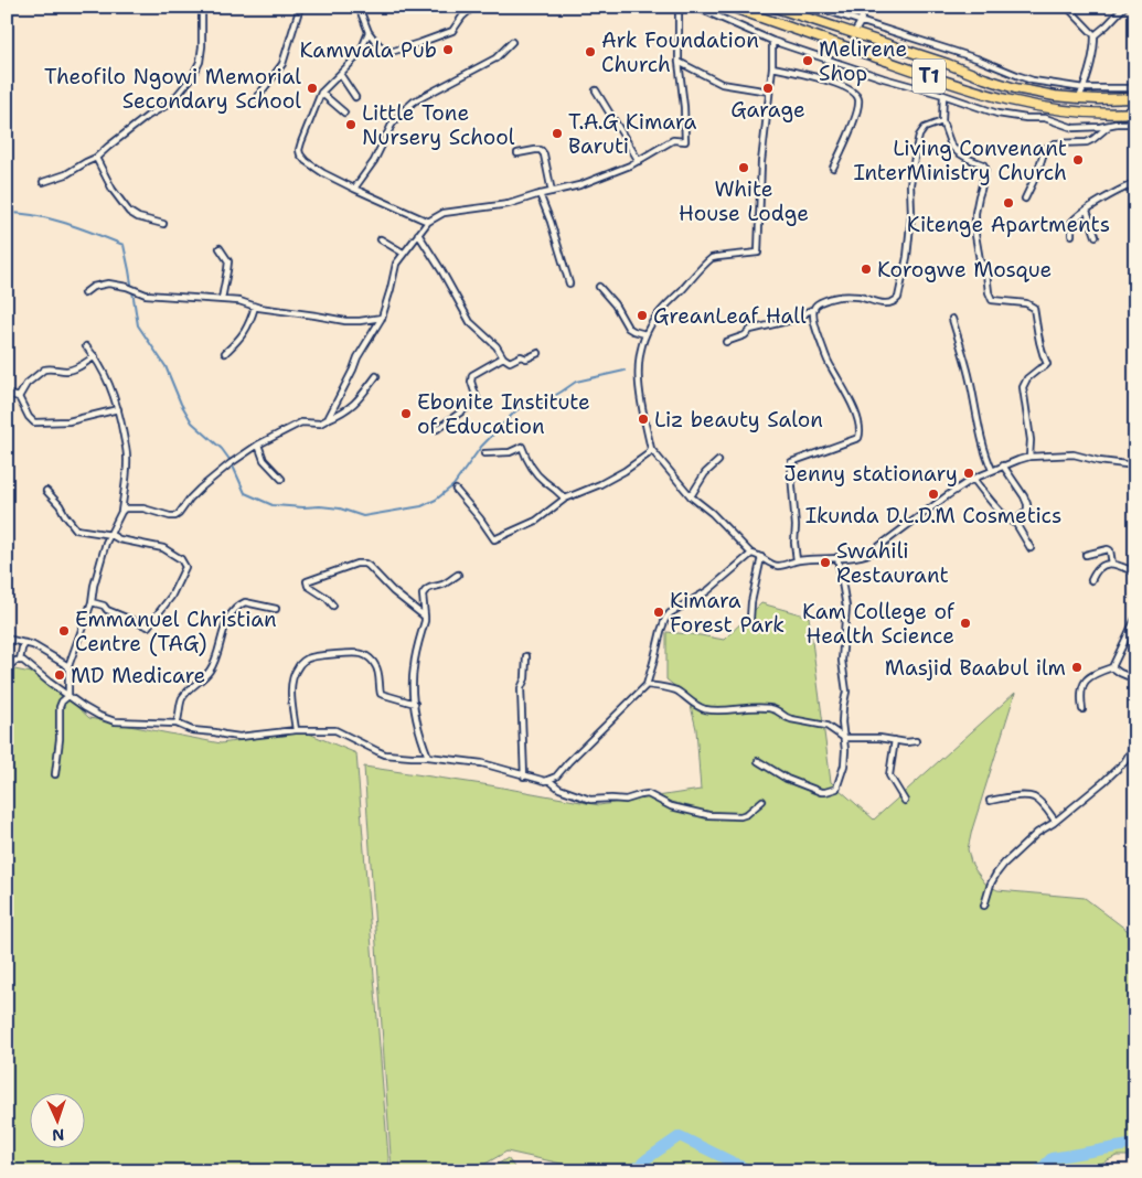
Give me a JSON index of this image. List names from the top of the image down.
{
  "streets": {
    "highway": ["T1"]
  },
  "places": [
    "Kamwala Pub",
    "Ark Foundation Church",
    "Melirene Shop",
    "Theofilo Ngowi Memorial Secondary School",
    "Garage",
    "Little Tone Nursery School",
    "T.A.G Kimara Baruti",
    "Living Convenant InterMinistry Church",
    "White House Lodge",
    "Kitenge Apartments",
    "Korogwe Mosque",
    "GreanLeaf Hall",
    "Ebonite Institute of Education",
    "Liz beauty Salon",
    "Jenny stationary",
    "Ikunda D.L.D.M Cosmetics",
    "Swahili Restaurant",
    "Kimara Forest Park",
    "Kam College of Health Science",
    "Emmanuel Christian Centre (TAG)",
    "Masjid Baabul ilm",
    "MD Medicare"
  ],
  "north": "bottom"
}
